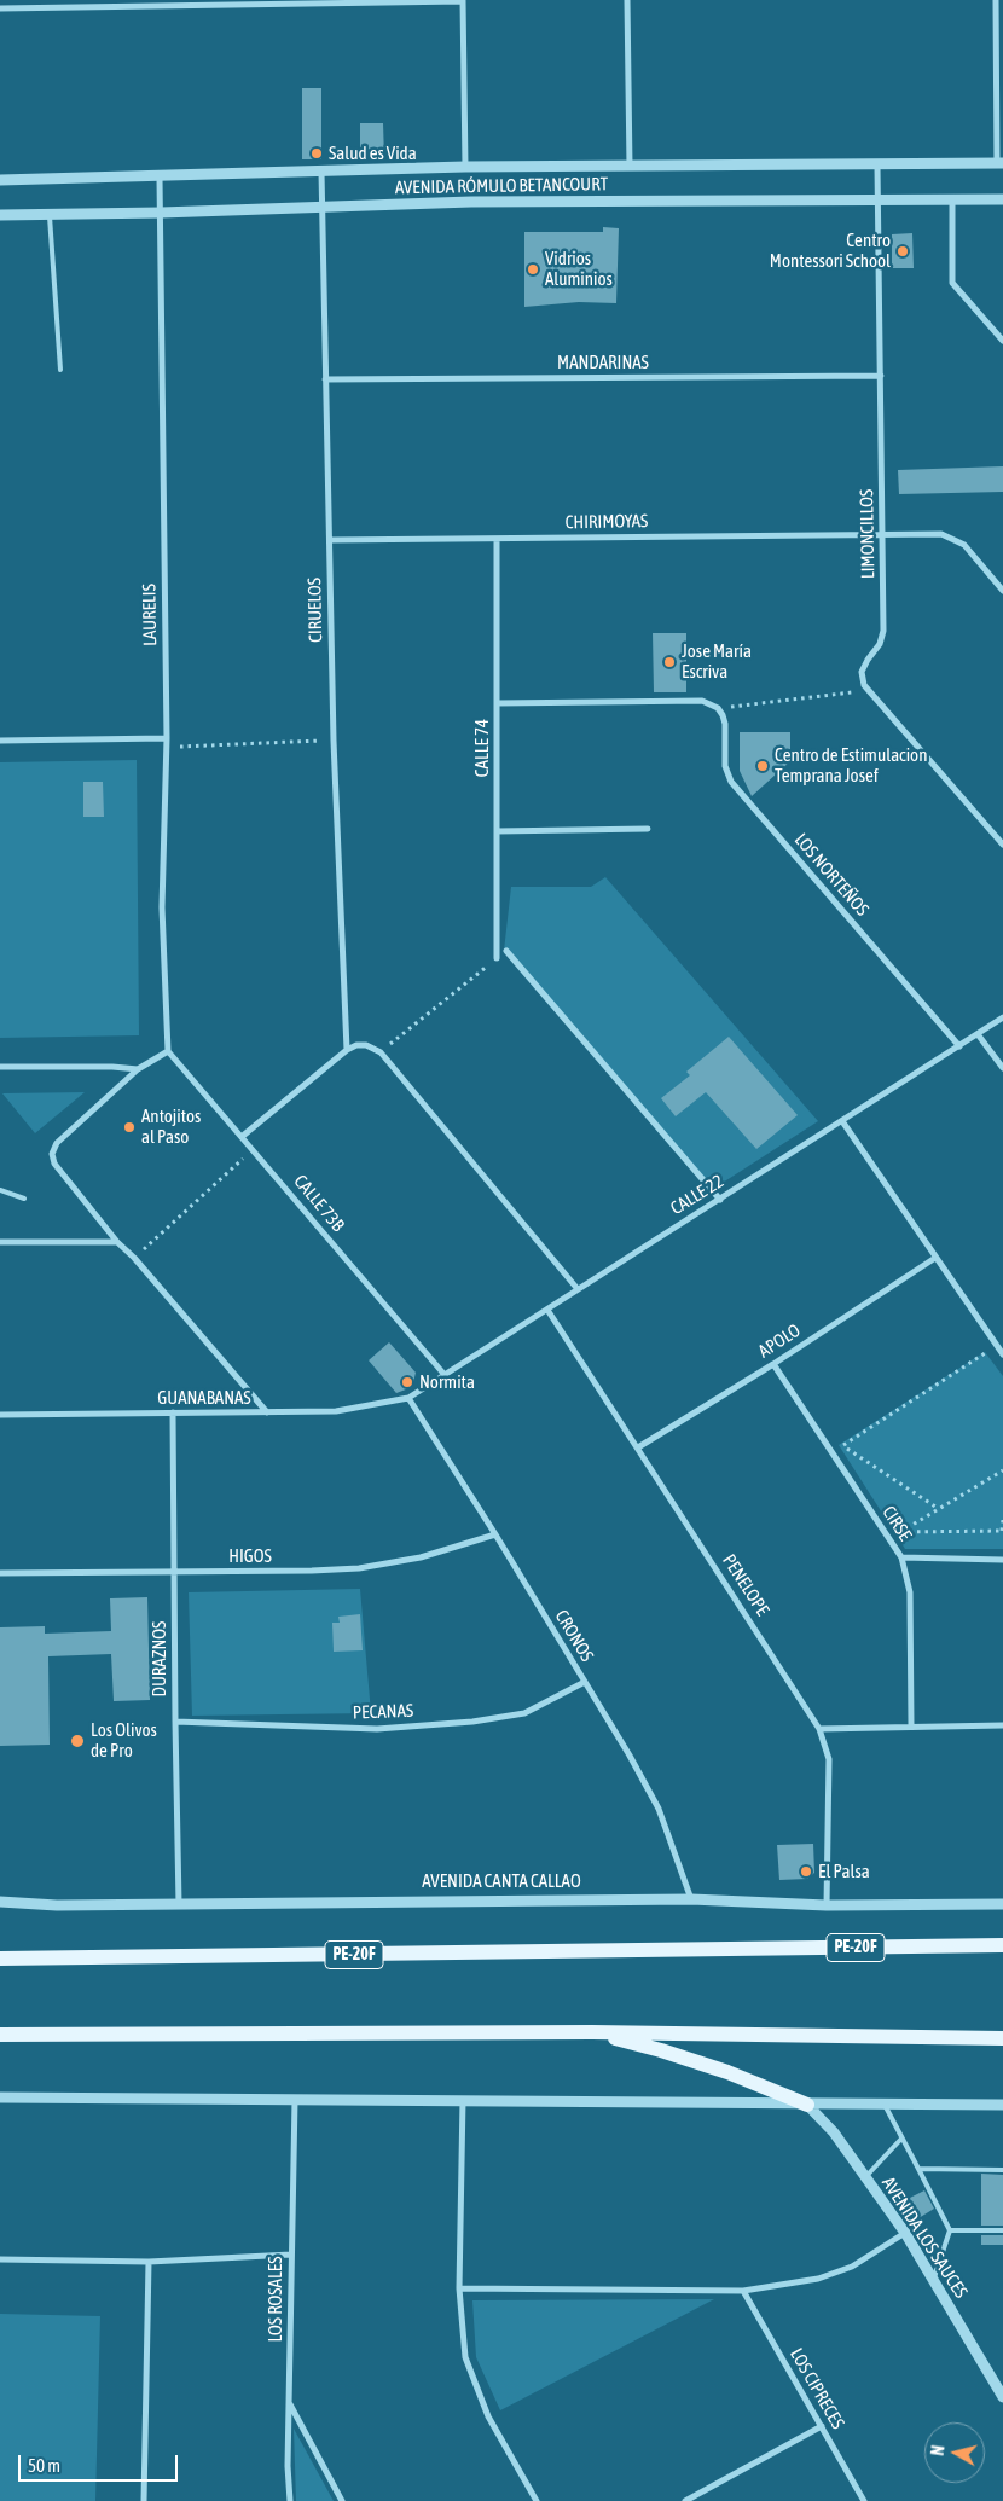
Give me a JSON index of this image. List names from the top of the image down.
{
  "streets": {
    "main road": ["PE-20F"],
    "street": [
      "AVENIDA RÓMULO BETANCOURT",
      "MANDARINAS",
      "CHIRIMOYAS",
      "LIMONCILLOS",
      "CIRUELOS",
      "LAURELIS",
      "CALLE 74",
      "LOS NORTEÑOS",
      "CALLE 22",
      "CALLE 73B",
      "APOLO",
      "GUANABANAS",
      "CIRSE",
      "HIGOS",
      "PENELOPE",
      "CRONOS",
      "DURAZNOS",
      "PECANAS",
      "AVENIDA CANTA CALLAO",
      "AVENIDA LOS SAUCES",
      "LOS ROSALES",
      "LOS CIPRECES"
    ]
  },
  "crossings": [
    ["AVENIDA RÓMULO BETANCOURT", "LIMONCILLOS"],
    ["AVENIDA RÓMULO BETANCOURT", "CIRUELOS"],
    ["AVENIDA RÓMULO BETANCOURT", "LAURELIS"],
    ["MANDARINAS", "LIMONCILLOS"],
    ["MANDARINAS", "CIRUELOS"],
    ["CHIRIMOYAS", "LIMONCILLOS"],
    ["CHIRIMOYAS", "CIRUELOS"],
    ["CHIRIMOYAS", "CALLE 74"],
    ["LAURELIS", "CALLE 73B"],
    ["LOS NORTEÑOS", "CALLE 22"],
    ["CALLE 22", "CALLE 73B"],
    ["CALLE 22", "GUANABANAS"],
    ["CALLE 22", "PENELOPE"],
    ["CALLE 22", "CRONOS"],
    ["APOLO", "CIRSE"],
    ["APOLO", "PENELOPE"],
    ["GUANABANAS", "CRONOS"],
    ["GUANABANAS", "DURAZNOS"],
    ["HIGOS", "CRONOS"],
    ["HIGOS", "DURAZNOS"],
    ["PENELOPE", "AVENIDA CANTA CALLAO"],
    ["CRONOS", "PECANAS"],
    ["CRONOS", "AVENIDA CANTA CALLAO"],
    ["DURAZNOS", "PECANAS"],
    ["DURAZNOS", "AVENIDA CANTA CALLAO"]
  ],
  "places": [
    "Salud es Vida",
    "Centro Montessori School",
    "Vidrios Aluminios",
    "Jose María Escriva",
    "Centro de Estimulacion Temprana Josef",
    "Antojitos al Paso",
    "Normita",
    "Los Olivos de Pro",
    "El Palsa"
  ],
  "scale_bar": "50 m",
  "north": "left"
}
